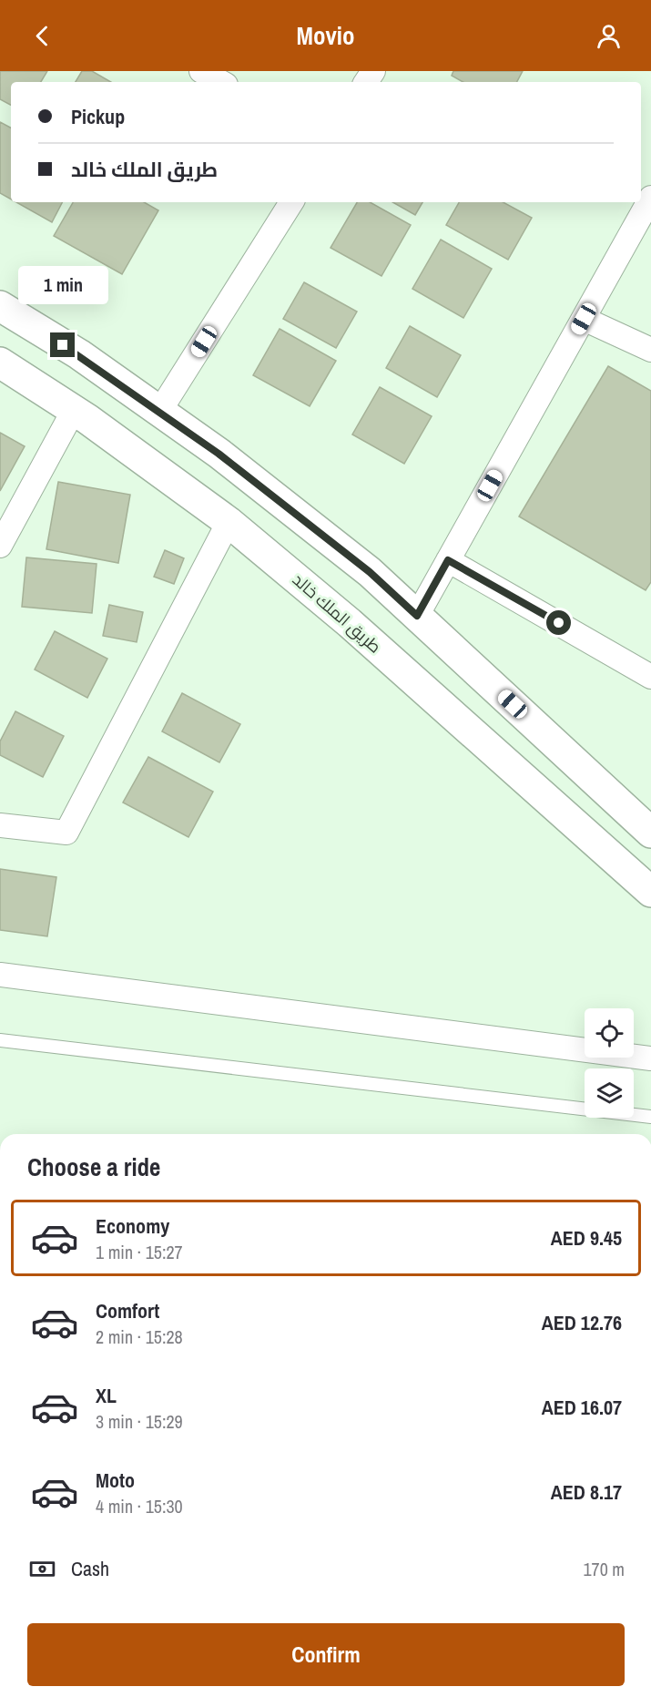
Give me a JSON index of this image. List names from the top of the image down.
{
  "streets": {
    "main road": ["طريق الملك خالد"]
  },
  "page": {
    "header": "Movio",
    "banner": ["Pickup", "طريق الملك خالد"],
    "bubble": "1 min",
    "heading": "Choose a ride",
    "list": [
      {
        "name": "Economy",
        "note": "1 min · 15:27",
        "value": "AED 9.45"
      },
      {
        "name": "Comfort",
        "note": "2 min · 15:28",
        "value": "AED 12.76"
      },
      {
        "name": "XL",
        "note": "3 min · 15:29",
        "value": "AED 16.07"
      },
      {
        "name": "Moto",
        "note": "4 min · 15:30",
        "value": "AED 8.17"
      }
    ],
    "pay": ["Cash", "170 m"],
    "buttons": "Confirm"
  }
}
